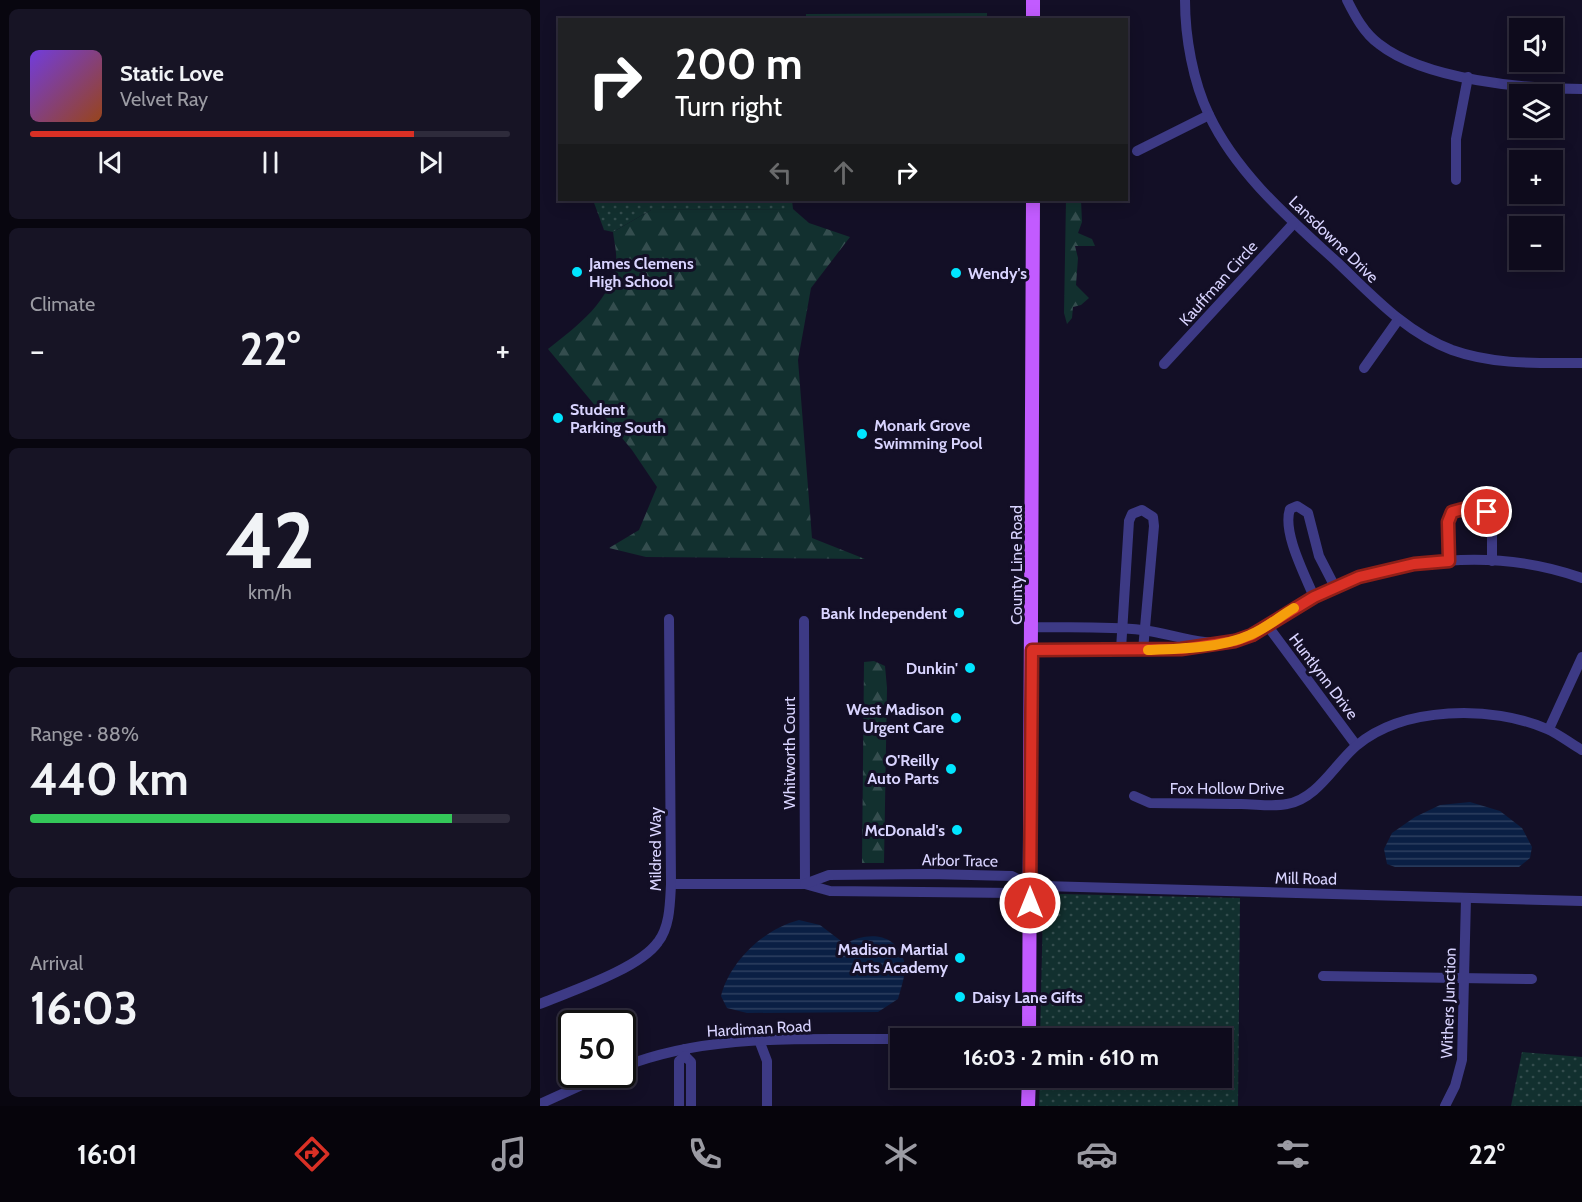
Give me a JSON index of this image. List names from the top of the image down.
{
  "streets": {
    "main road": ["County Line Road"],
    "street": [
      "Lansdowne Drive",
      "Kauffman Circle",
      "Huntlynn Drive",
      "Whitworth Court",
      "Fox Hollow Drive",
      "Mildred Way",
      "Arbor Trace",
      "Mill Road",
      "Withers Junction",
      "Hardiman Road"
    ]
  },
  "crossings": [
    ["Lansdowne Drive", "Kauffman Circle"],
    ["County Line Road", "Arbor Trace"],
    ["County Line Road", "Mill Road"],
    ["Huntlynn Drive", "Fox Hollow Drive"],
    ["Whitworth Court", "Arbor Trace"],
    ["Mildred Way", "Arbor Trace"],
    ["Arbor Trace", "Mill Road"],
    ["Mill Road", "Withers Junction"]
  ],
  "places": [
    "James Clemens High School",
    "Wendy's",
    "Student Parking South",
    "Monark Grove Swimming Pool",
    "Bank Independent",
    "Dunkin'",
    "West Madison Urgent Care",
    "O'Reilly Auto Parts",
    "McDonald's",
    "Madison Martial Arts Academy",
    "Daisy Lane Gifts"
  ],
  "page": {
    "map_buttons": ["+", "−"],
    "turn": ["200 m", "Turn right"],
    "song": ["Static Love", "Velvet Ray"],
    "tile": [
      "Climate",
      ["42", "km/h"],
      ["Range · 88%", "440 km"],
      ["Arrival", "16:03"]
    ],
    "heat": ["−", "22°", "+"],
    "limit": "50",
    "trip": "16:03 · 2 min · 610 m",
    "tabs": ["16:01", "22°"]
  }
}
